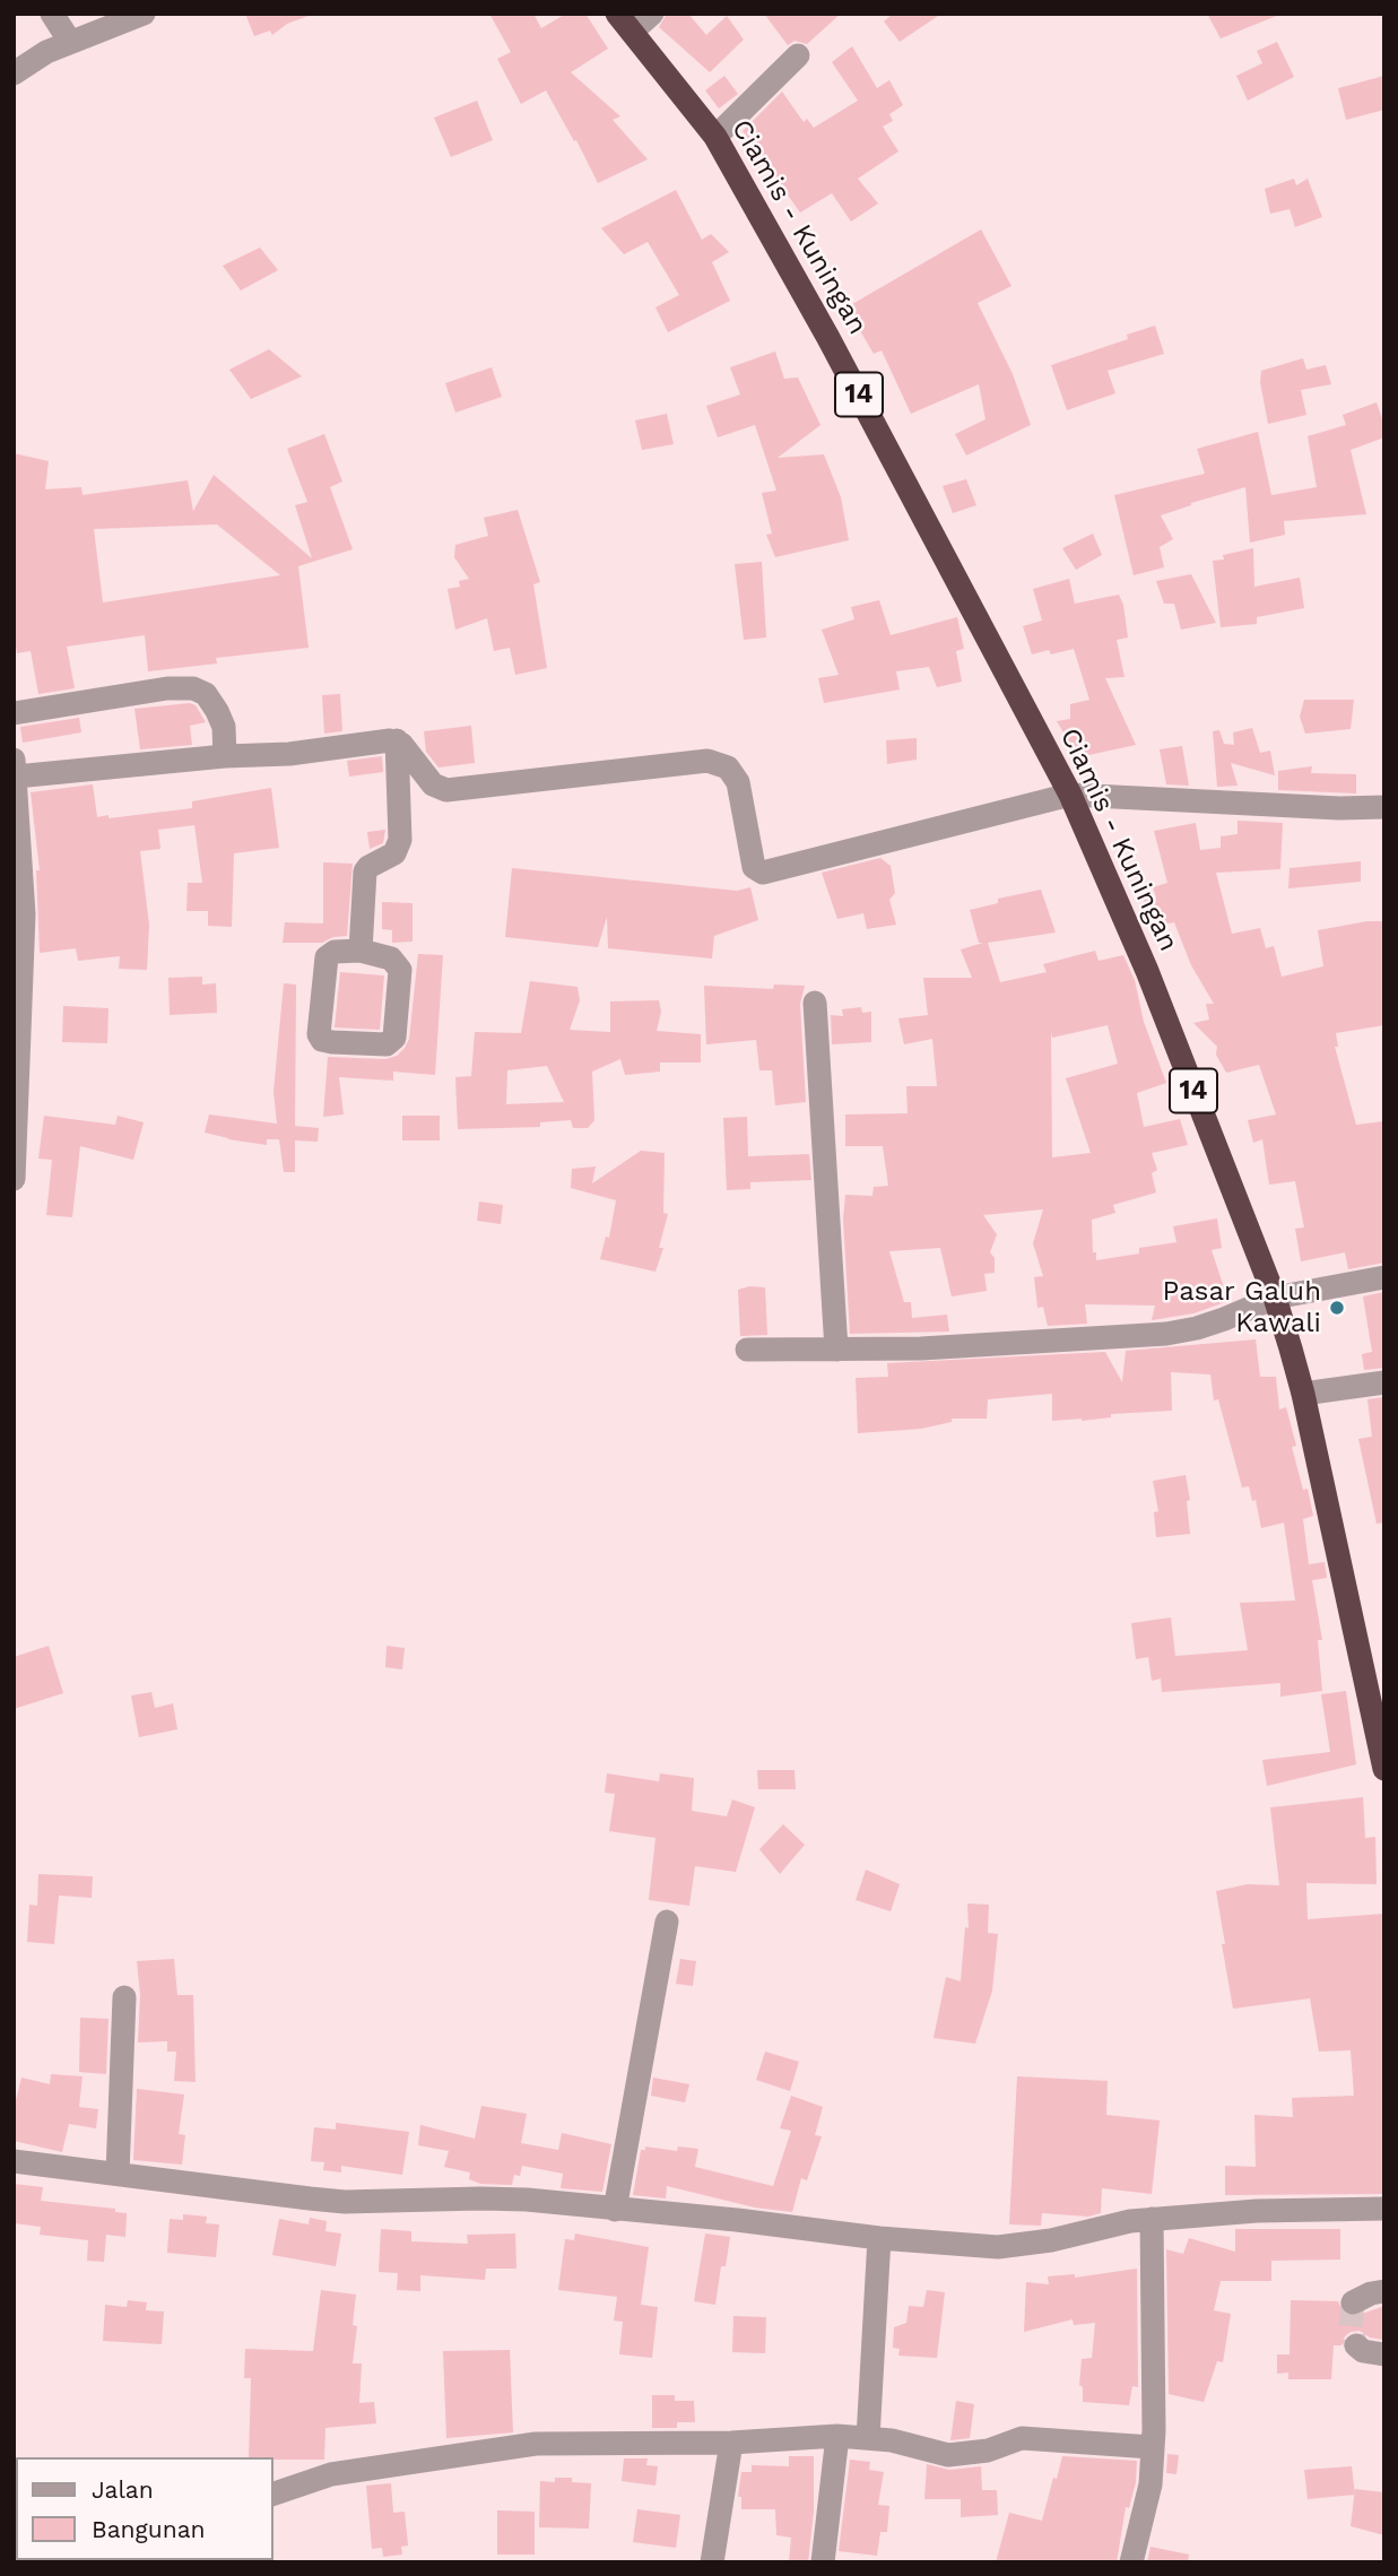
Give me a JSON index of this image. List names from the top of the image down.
{
  "streets": {
    "highway": ["Ciamis - Kuningan", "14"]
  },
  "places": ["Pasar Galuh Kawali"],
  "legend": ["Jalan", "Bangunan"]
}
